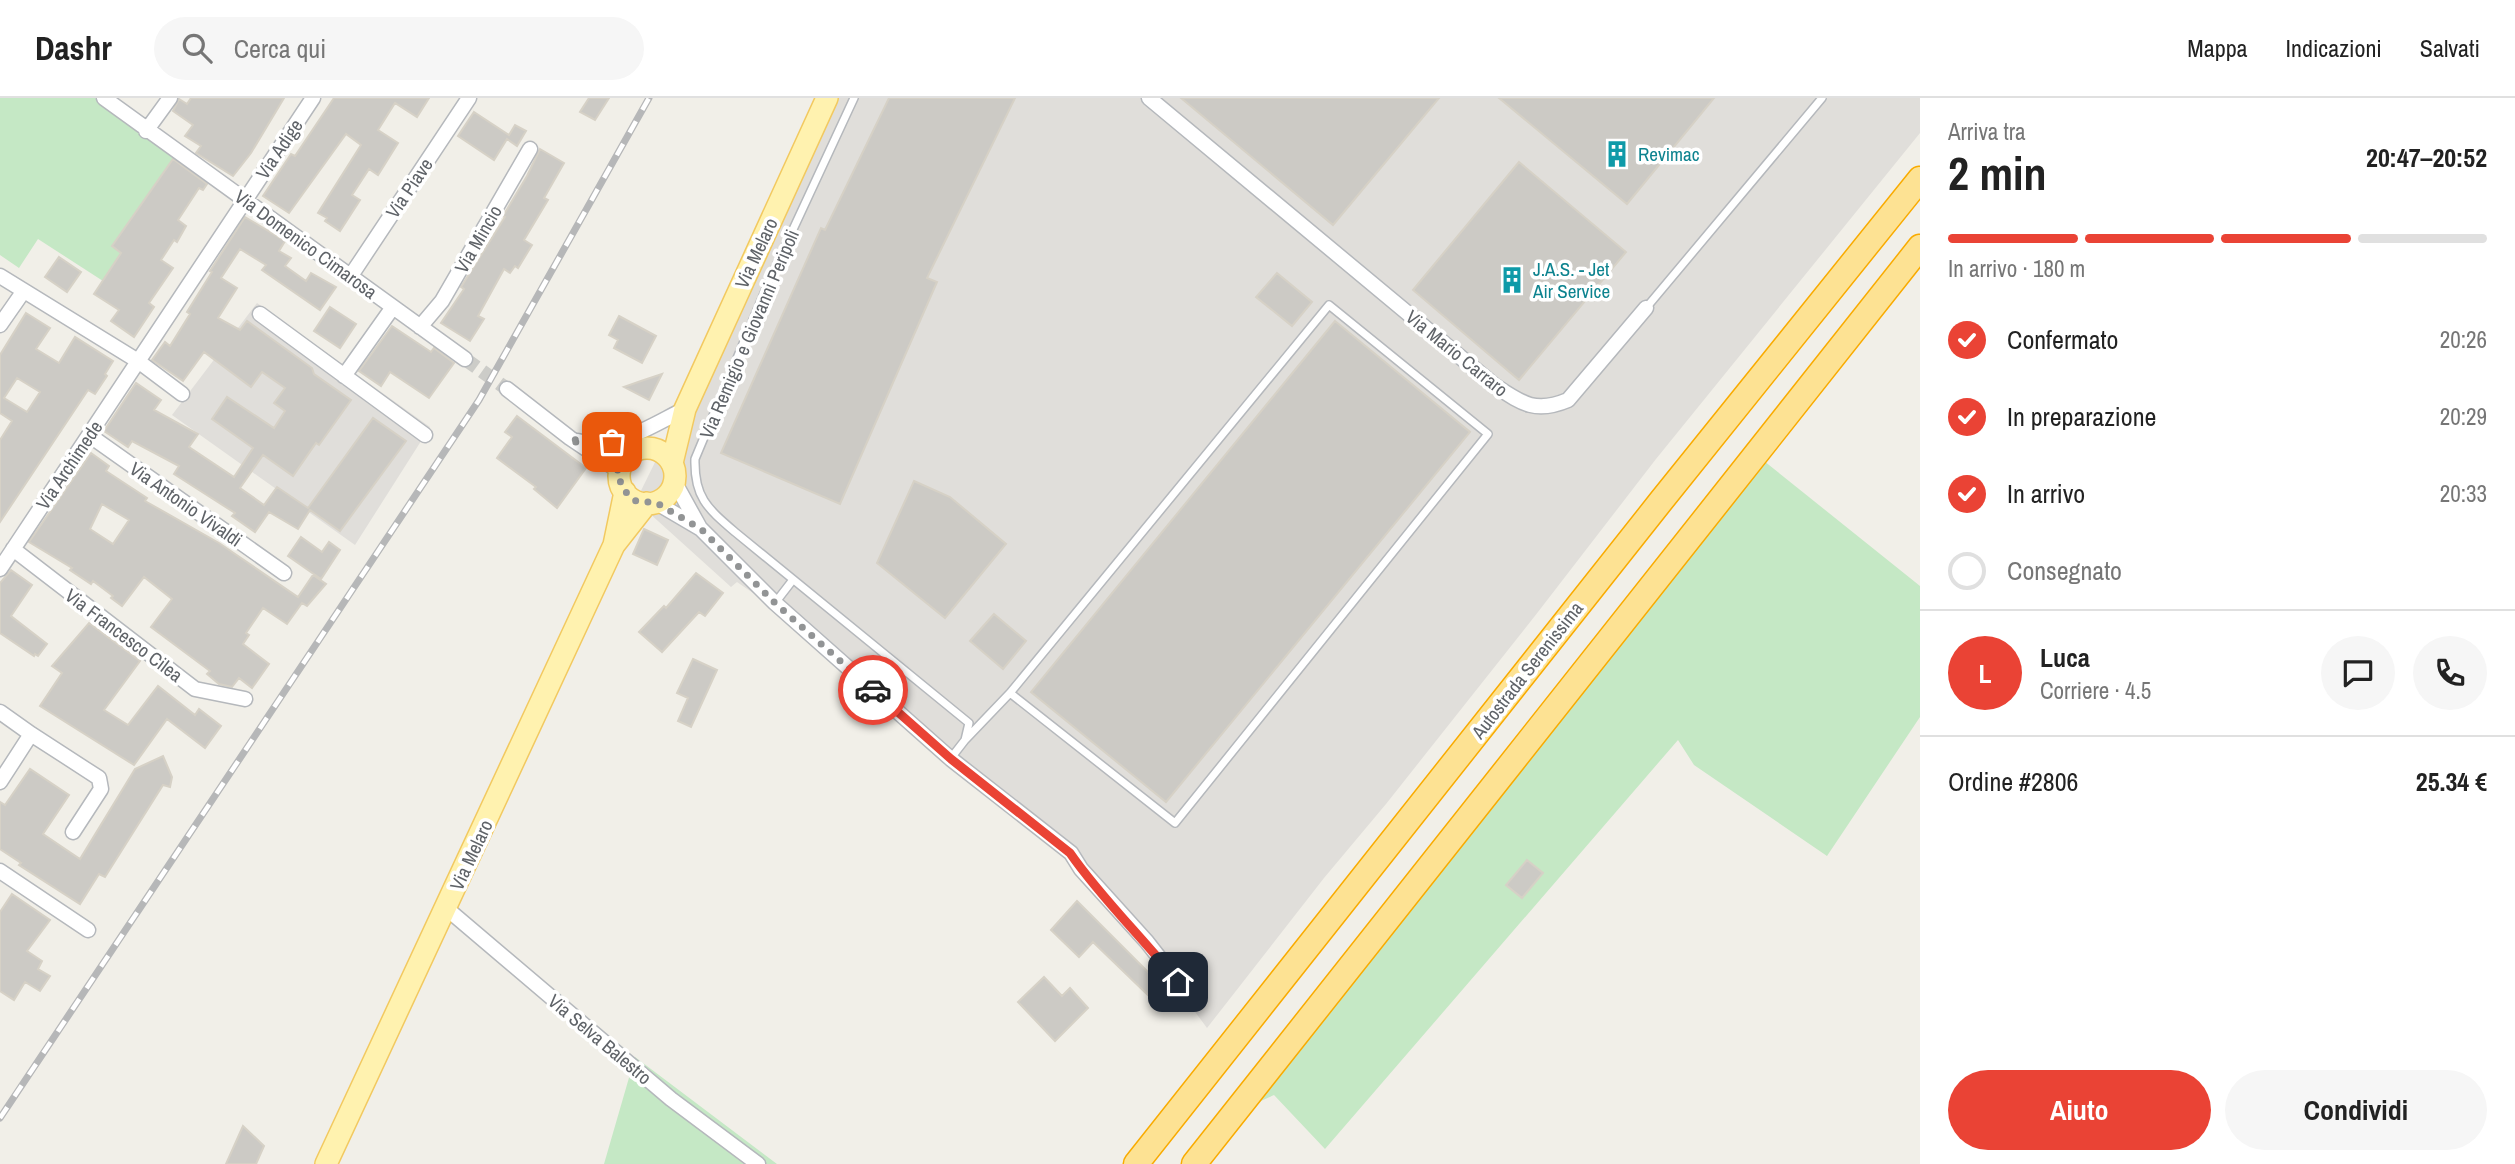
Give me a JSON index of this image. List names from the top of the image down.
{
  "streets": {
    "highway": ["Autostrada Serenissima"],
    "main road": ["Via Melaro"],
    "street": [
      "Via Adige",
      "Via Piave",
      "Via Mincio",
      "Via Domenico Cimarosa",
      "Via Mario Carraro",
      "Via Archimede",
      "Via Antonio Vivaldi",
      "Via Francesco Cilea",
      "Via Selva Balestro"
    ],
    "lane": ["Via Remigio e Giovanni Peripoli"]
  },
  "crossings": [
    ["Via Adige", "Via Domenico Cimarosa"],
    ["Via Adige", "Via Archimede"],
    ["Via Piave", "Via Domenico Cimarosa"],
    ["Via Mincio", "Via Domenico Cimarosa"],
    ["Via Domenico Cimarosa", "Via Archimede"],
    ["Via Melaro", "Via Selva Balestro"],
    ["Via Archimede", "Via Antonio Vivaldi"],
    ["Via Archimede", "Via Francesco Cilea"]
  ],
  "places": {
    "building": ["Revimac", "J.A.S. - Jet Air Service"]
  },
  "page": {
    "header": "Dashr",
    "search": "Cerca qui",
    "nav": ["Mappa", "Indicazioni", "Salvati"],
    "heading": ["2 min", "Arriva tra", "20:47–20:52"],
    "panel": [
      "Luca",
      "Corriere · 4.5",
      "Ordine #2806",
      "25.34 €"
    ],
    "bar": "In arrivo · 180 m",
    "list": [
      ["Confermato", "20:26"],
      ["In preparazione", "20:29"],
      ["In arrivo", "20:33"],
      "Consegnato"
    ],
    "round": "L",
    "buttons": ["Aiuto", "Condividi"]
  }
}
